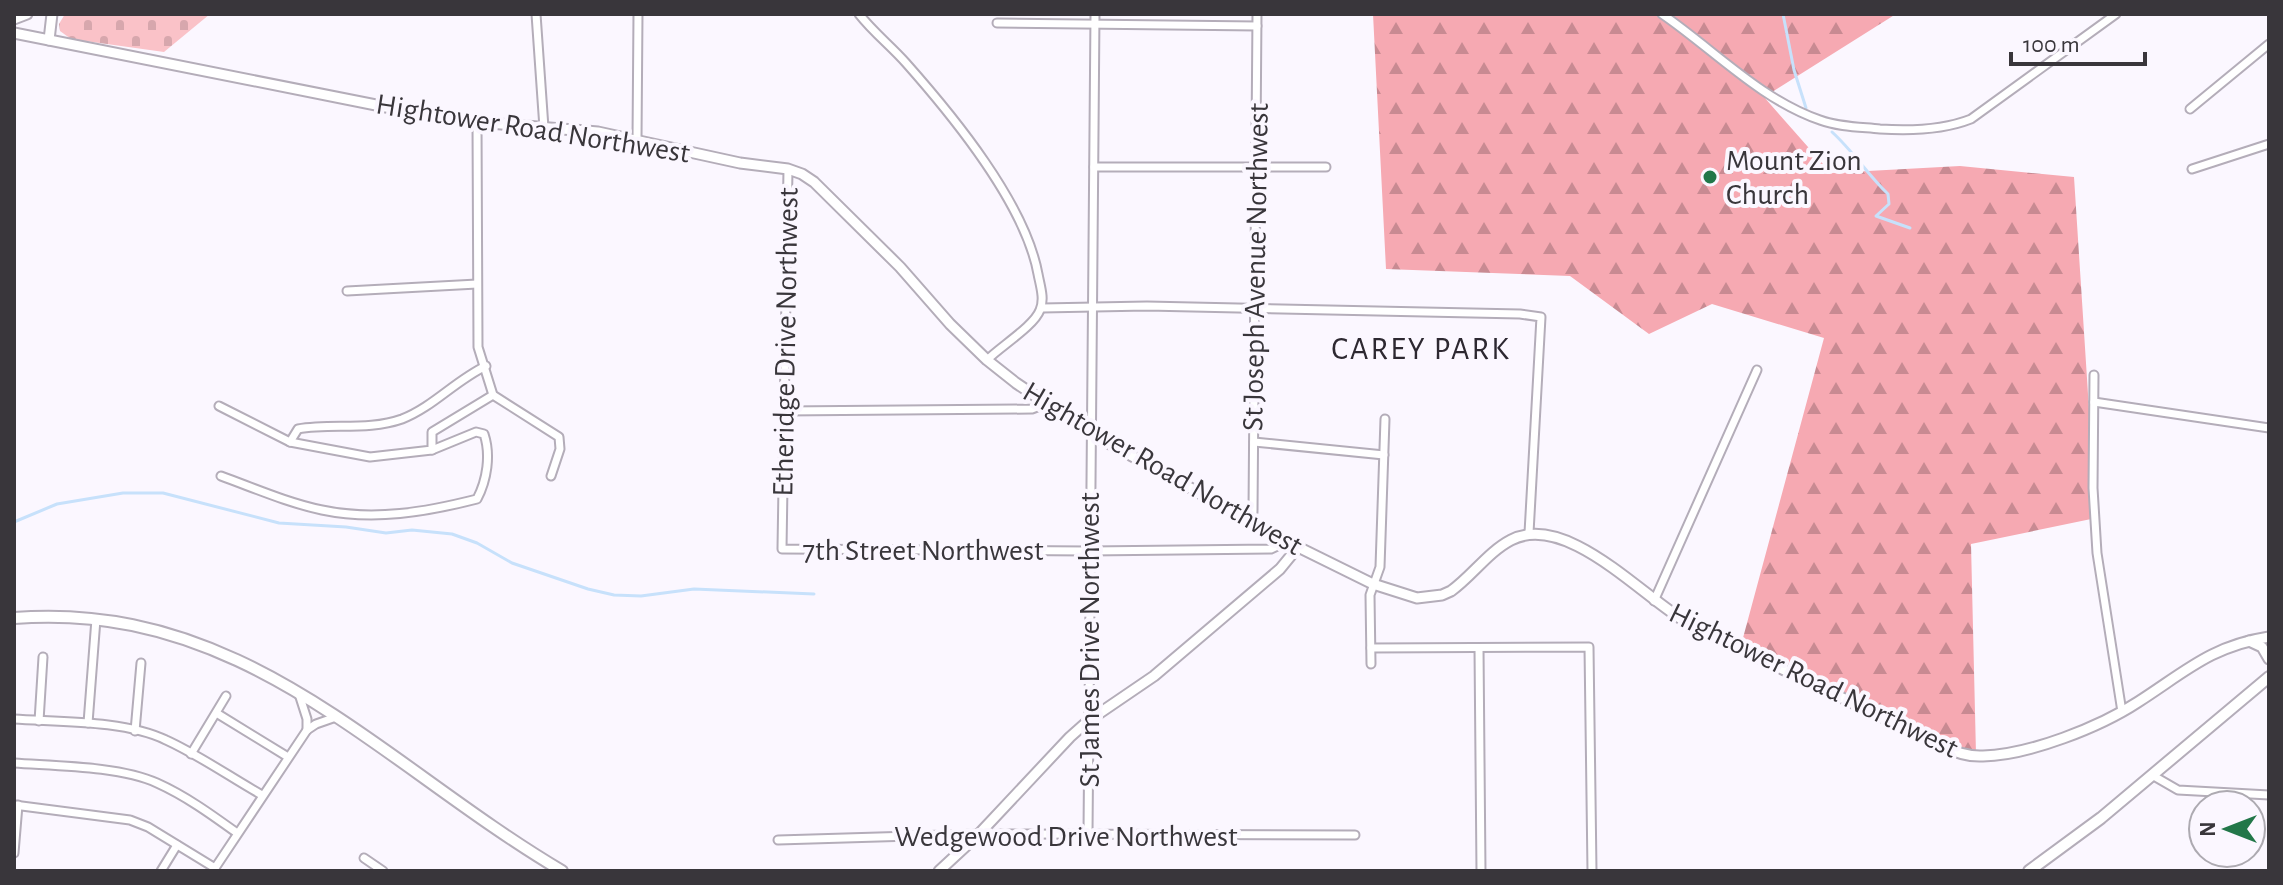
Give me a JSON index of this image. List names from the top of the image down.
{
  "streets": {
    "street": [
      "Hightower Road Northwest",
      "St Joseph Avenue Northwest",
      "Etheridge Drive Northwest",
      "7th Street Northwest",
      "St James Drive Northwest",
      "Wedgewood Drive Northwest"
    ]
  },
  "crossings": [
    ["Hightower Road Northwest", "St Joseph Avenue Northwest"],
    ["Hightower Road Northwest", "Etheridge Drive Northwest"],
    ["Hightower Road Northwest", "7th Street Northwest"],
    ["Hightower Road Northwest", "St James Drive Northwest"],
    ["Etheridge Drive Northwest", "7th Street Northwest"],
    ["7th Street Northwest", "St James Drive Northwest"],
    ["St James Drive Northwest", "Wedgewood Drive Northwest"]
  ],
  "districts": ["CAREY PARK"],
  "places": ["Mount Zion Church"],
  "scale_bar": "100 m",
  "north": "left"
}
